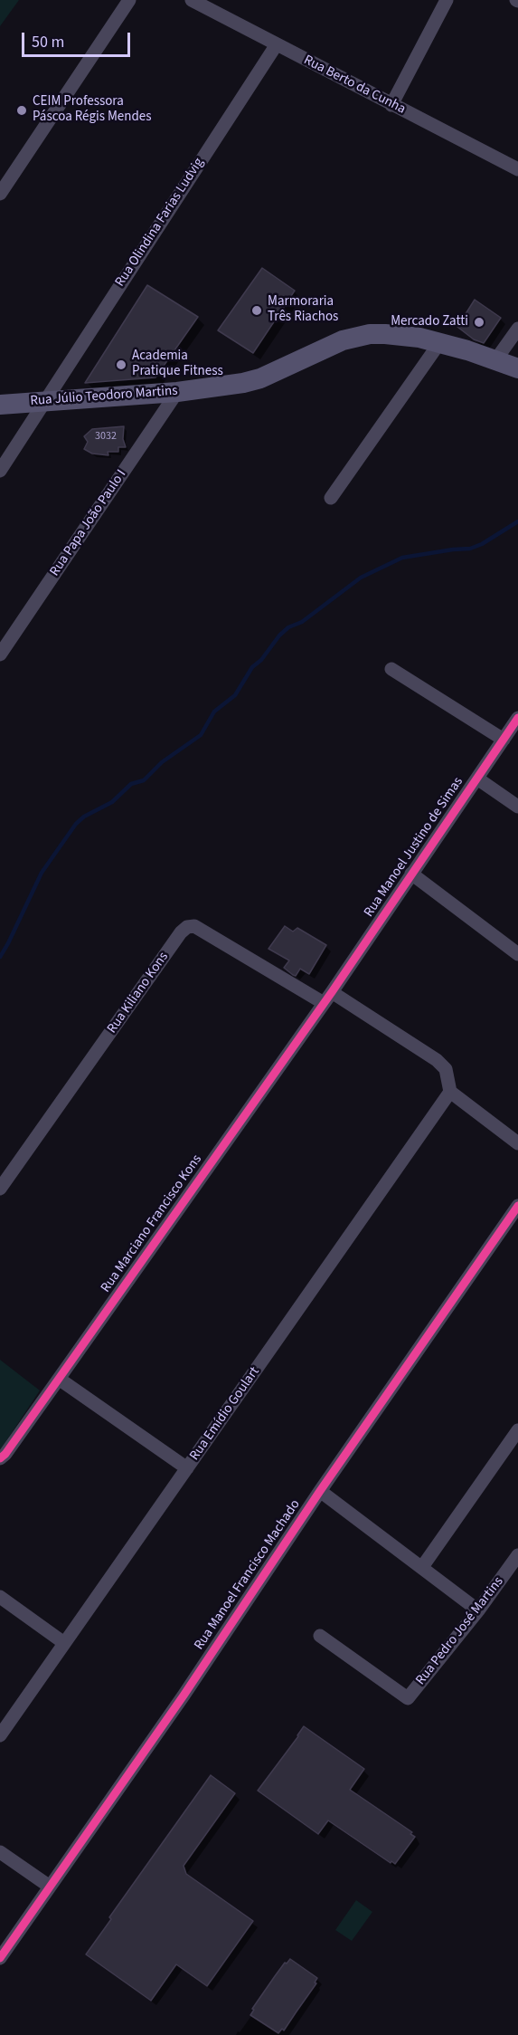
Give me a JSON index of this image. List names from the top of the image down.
{
  "streets": {
    "main road": ["Rua Júlio Teodoro Martins"],
    "street": [
      "Rua Berto da Cunha",
      "Rua Olindina Farias Ludvig",
      "Rua Papa João Paulo I",
      "Rua Manoel Justino de Simas",
      "Rua Kiliano Kons",
      "Rua Marciano Francisco Kons",
      "Rua Emídio Goulart",
      "Rua Manoel Francisco Machado",
      "Rua Pedro José Martins"
    ]
  },
  "crossings": [
    ["Rua Berto da Cunha", "Rua Olindina Farias Ludvig"],
    ["Rua Olindina Farias Ludvig", "Rua Júlio Teodoro Martins"],
    ["Rua Júlio Teodoro Martins", "Rua Papa João Paulo I"],
    ["Rua Manoel Justino de Simas", "Rua Kiliano Kons"],
    ["Rua Manoel Justino de Simas", "Rua Marciano Francisco Kons"],
    ["Rua Kiliano Kons", "Rua Marciano Francisco Kons"],
    ["Rua Kiliano Kons", "Rua Emídio Goulart"]
  ],
  "places": [
    "CEIM Professora Páscoa Régis Mendes",
    "Marmoraria Três Riachos",
    "Mercado Zatti",
    "Academia Pratique Fitness"
  ],
  "house_numbers": ["3032"],
  "scale_bar": "50 m"
}
